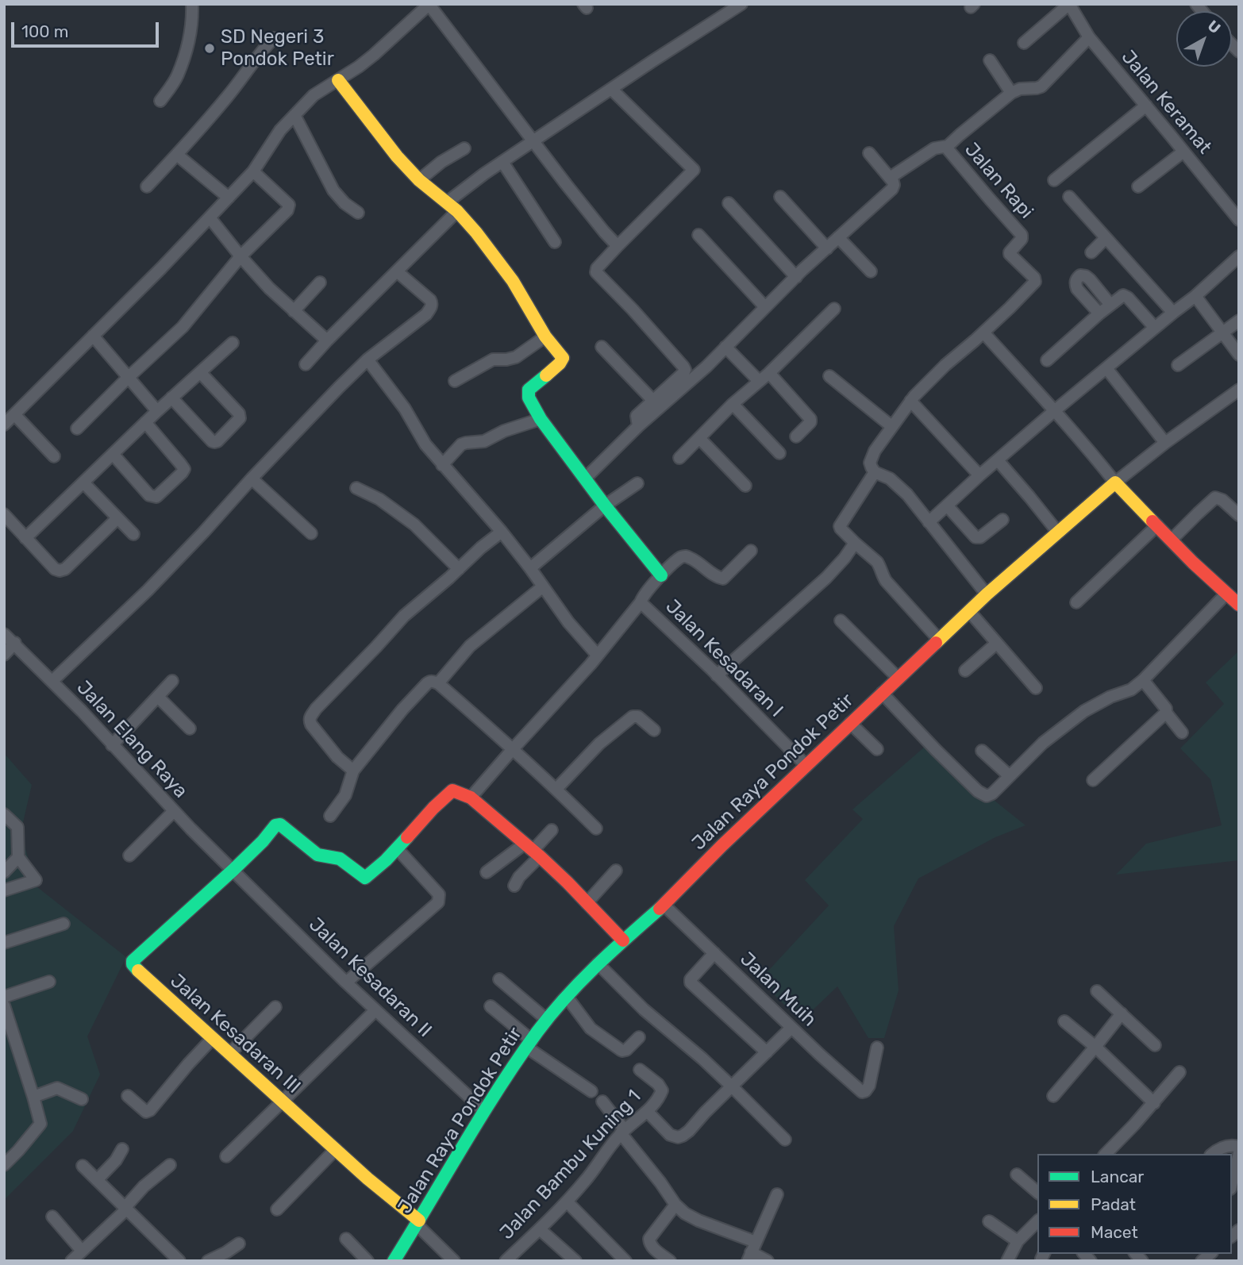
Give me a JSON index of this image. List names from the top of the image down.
{
  "streets": {
    "street": [
      "Jalan Keramat",
      "Jalan Rapi",
      "Jalan Kesadaran I",
      "Jalan Elang Raya",
      "Jalan Raya Pondok Petir",
      "Jalan Kesadaran II",
      "Jalan Muih",
      "Jalan Kesadaran III",
      "Jalan Bambu Kuning 1"
    ]
  },
  "crossings": [
    ["Jalan Keramat", "Jalan Rapi"],
    ["Jalan Kesadaran I", "Jalan Raya Pondok Petir"],
    ["Jalan Elang Raya", "Jalan Kesadaran II"],
    ["Jalan Elang Raya", "Jalan Kesadaran III"],
    ["Jalan Raya Pondok Petir", "Jalan Kesadaran II"],
    ["Jalan Raya Pondok Petir", "Jalan Muih"],
    ["Jalan Raya Pondok Petir", "Jalan Kesadaran III"],
    ["Jalan Kesadaran II", "Jalan Kesadaran III"]
  ],
  "places": ["SD Negeri 3 Pondok Petir"],
  "legend": ["Lancar", "Padat", "Macet"],
  "scale_bar": "100 m",
  "north": "top right"
}
